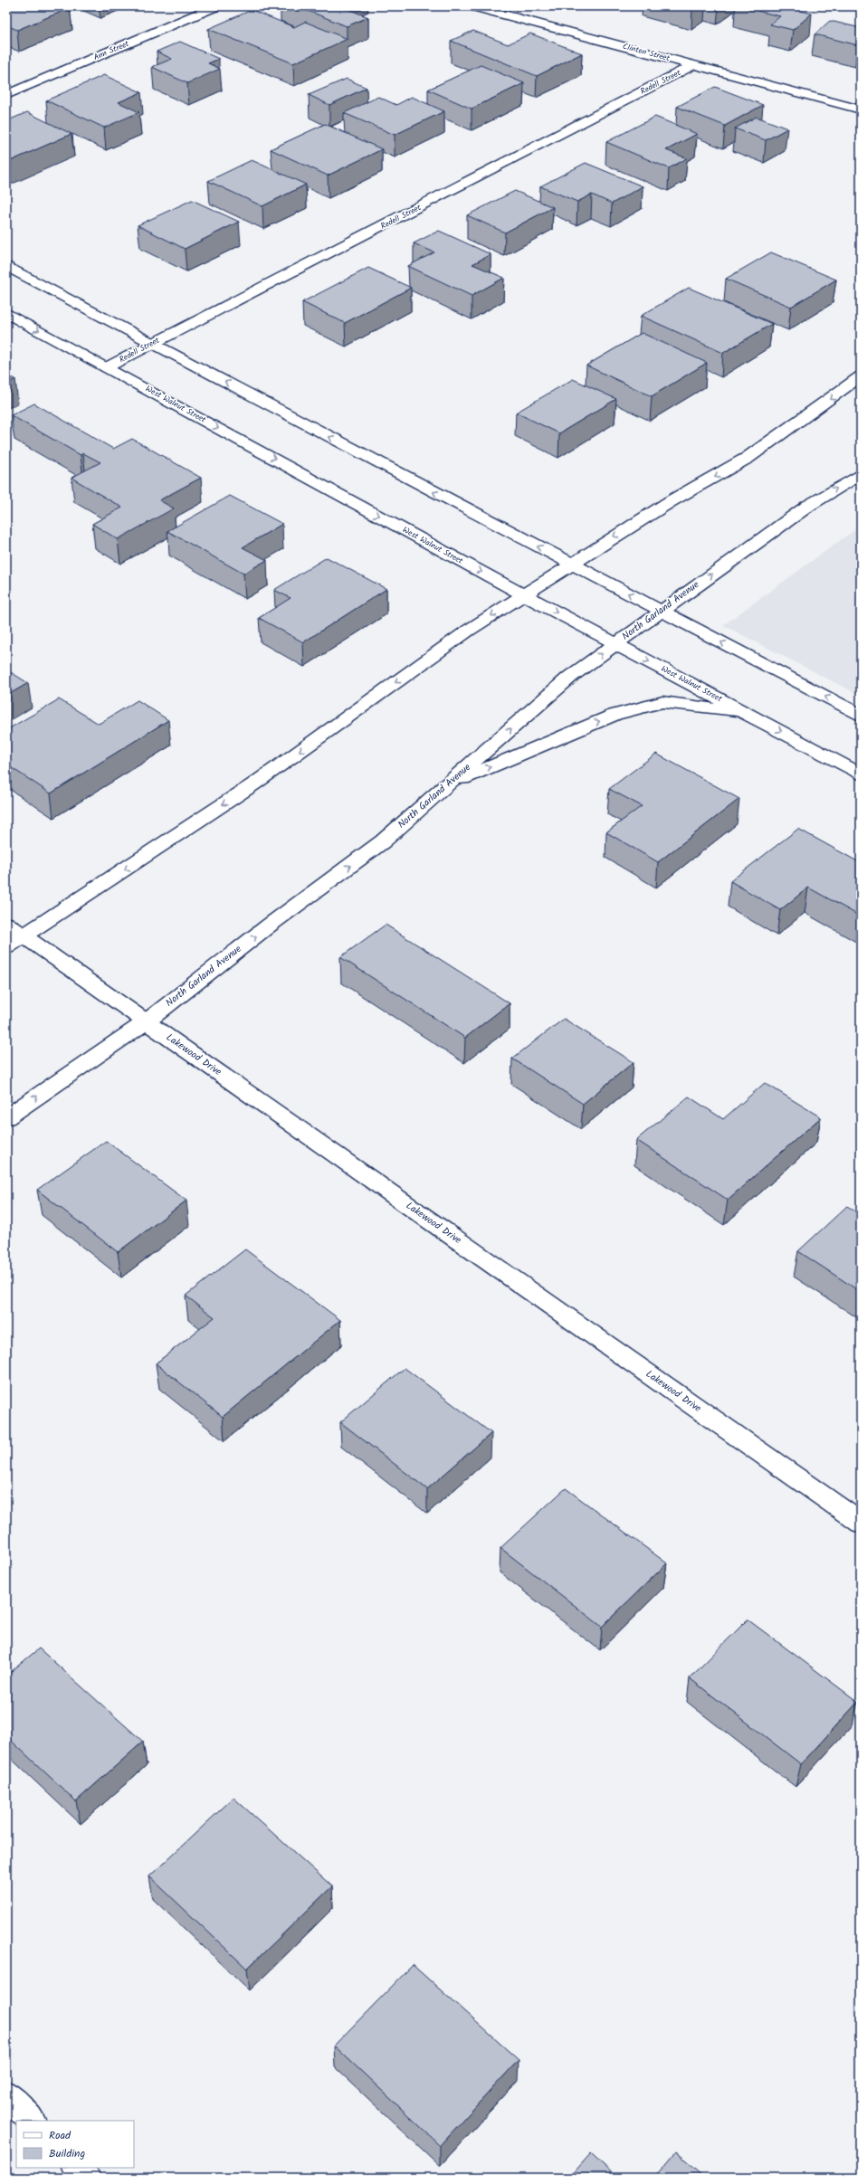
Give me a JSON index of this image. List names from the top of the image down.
{
  "streets": {
    "main road": [
      "Ann Street",
      "Clinton Street",
      "Redell Street",
      "West Walnut Street",
      "North Garland Avenue",
      "Lakewood Drive"
    ]
  },
  "crossings": [
    ["Clinton Street", "Redell Street"],
    ["Redell Street", "West Walnut Street"],
    ["West Walnut Street", "North Garland Avenue"],
    ["North Garland Avenue", "Lakewood Drive"]
  ],
  "legend": ["Road", "Building"]
}
